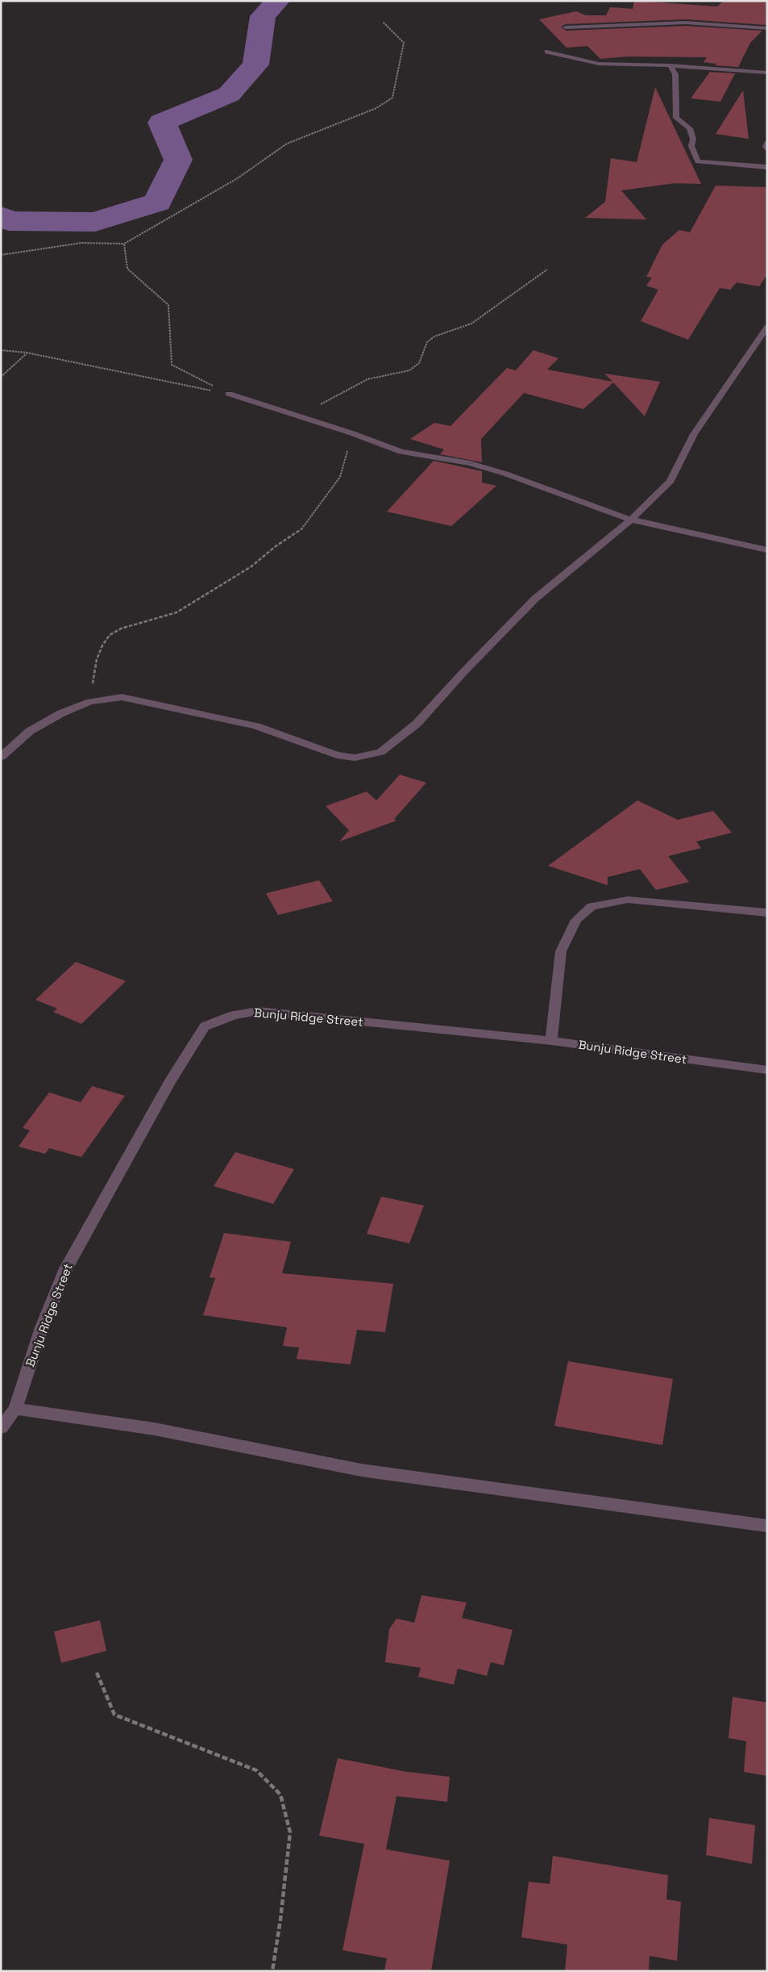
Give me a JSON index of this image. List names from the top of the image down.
{
  "streets": {
    "street": ["Bunju Ridge Street"]
  }
}
